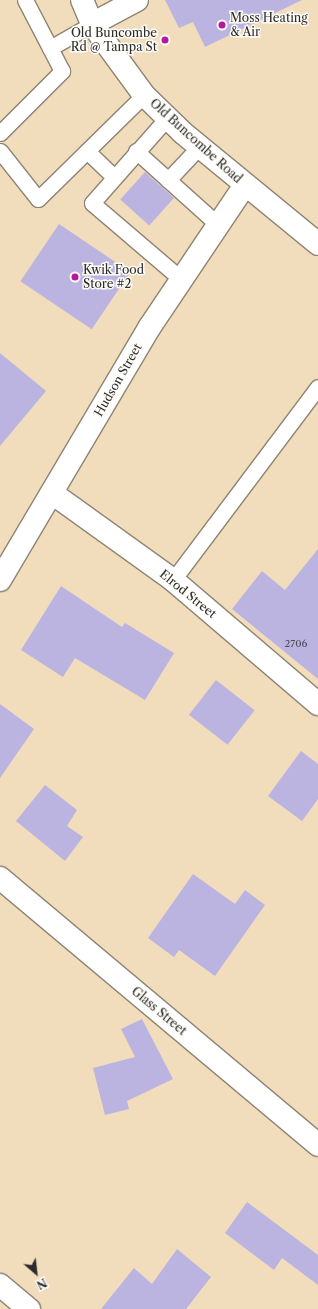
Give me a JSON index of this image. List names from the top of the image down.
{
  "streets": {
    "street": [
      "Old Buncombe Road",
      "Hudson Street",
      "Elrod Street",
      "Glass Street"
    ]
  },
  "crossings": [
    ["Old Buncombe Road", "Hudson Street"],
    ["Hudson Street", "Elrod Street"]
  ],
  "places": ["Moss Heating & Air", "Old Buncombe Rd @ Tampa St", "Kwik Food Store #2"],
  "house_numbers": ["2706"],
  "north": "bottom right"
}
